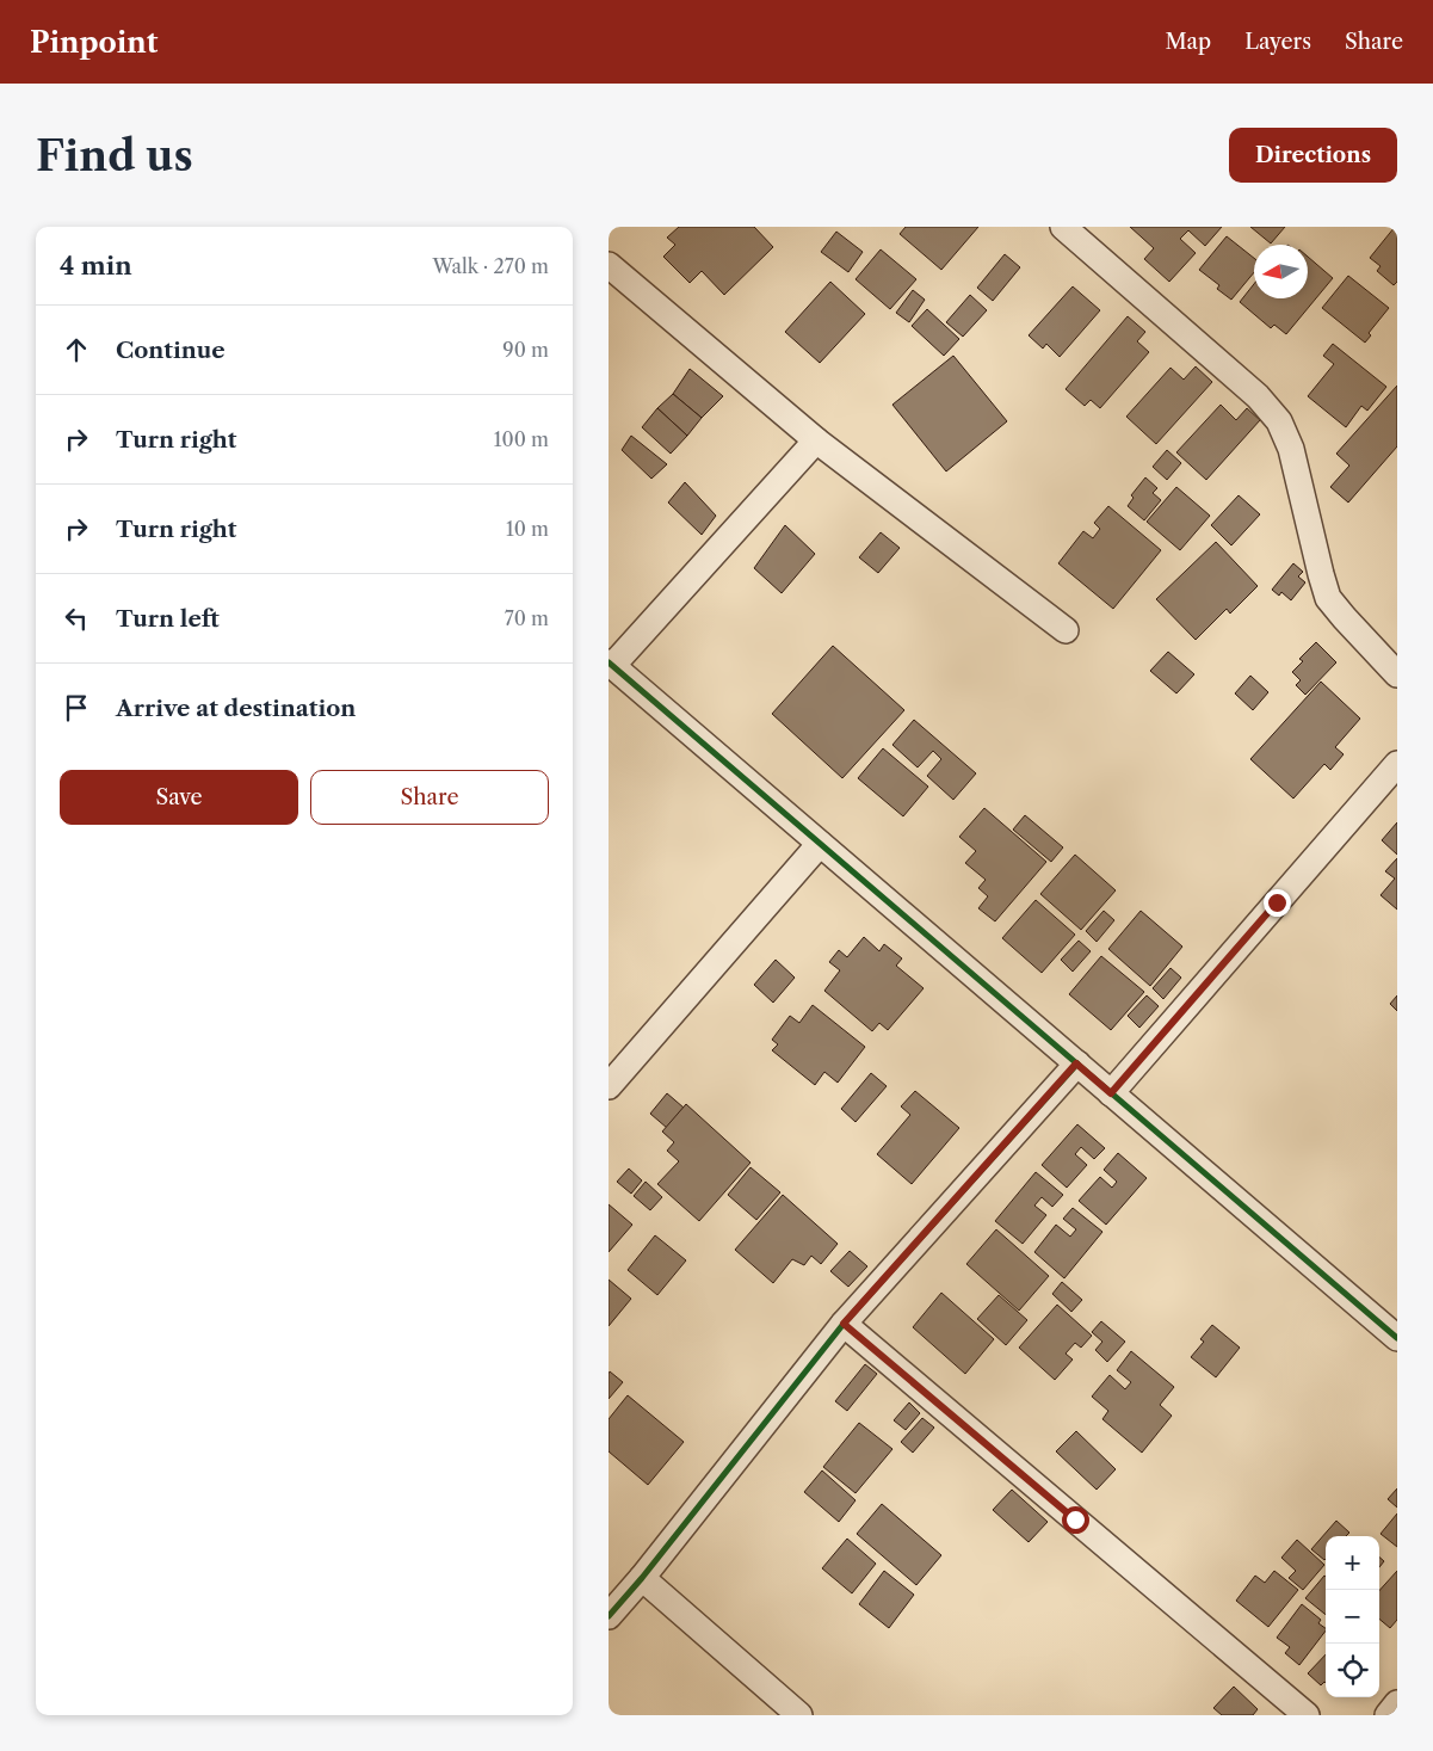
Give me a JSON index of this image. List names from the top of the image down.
{
  "north": "left",
  "page": {
    "header": "Pinpoint",
    "nav": ["Map", "Layers", "Share"],
    "buttons": [
      "Directions",
      ["Save", "Share"]
    ],
    "title": "Find us",
    "heading": ["4 min", "Walk · 270 m"],
    "list": [
      ["Continue", "90 m"],
      ["Turn right", "100 m"],
      ["Turn right", "10 m"],
      ["Turn left", "70 m"],
      "Arrive at destination"
    ],
    "map_buttons": ["+", "−"]
  }
}
